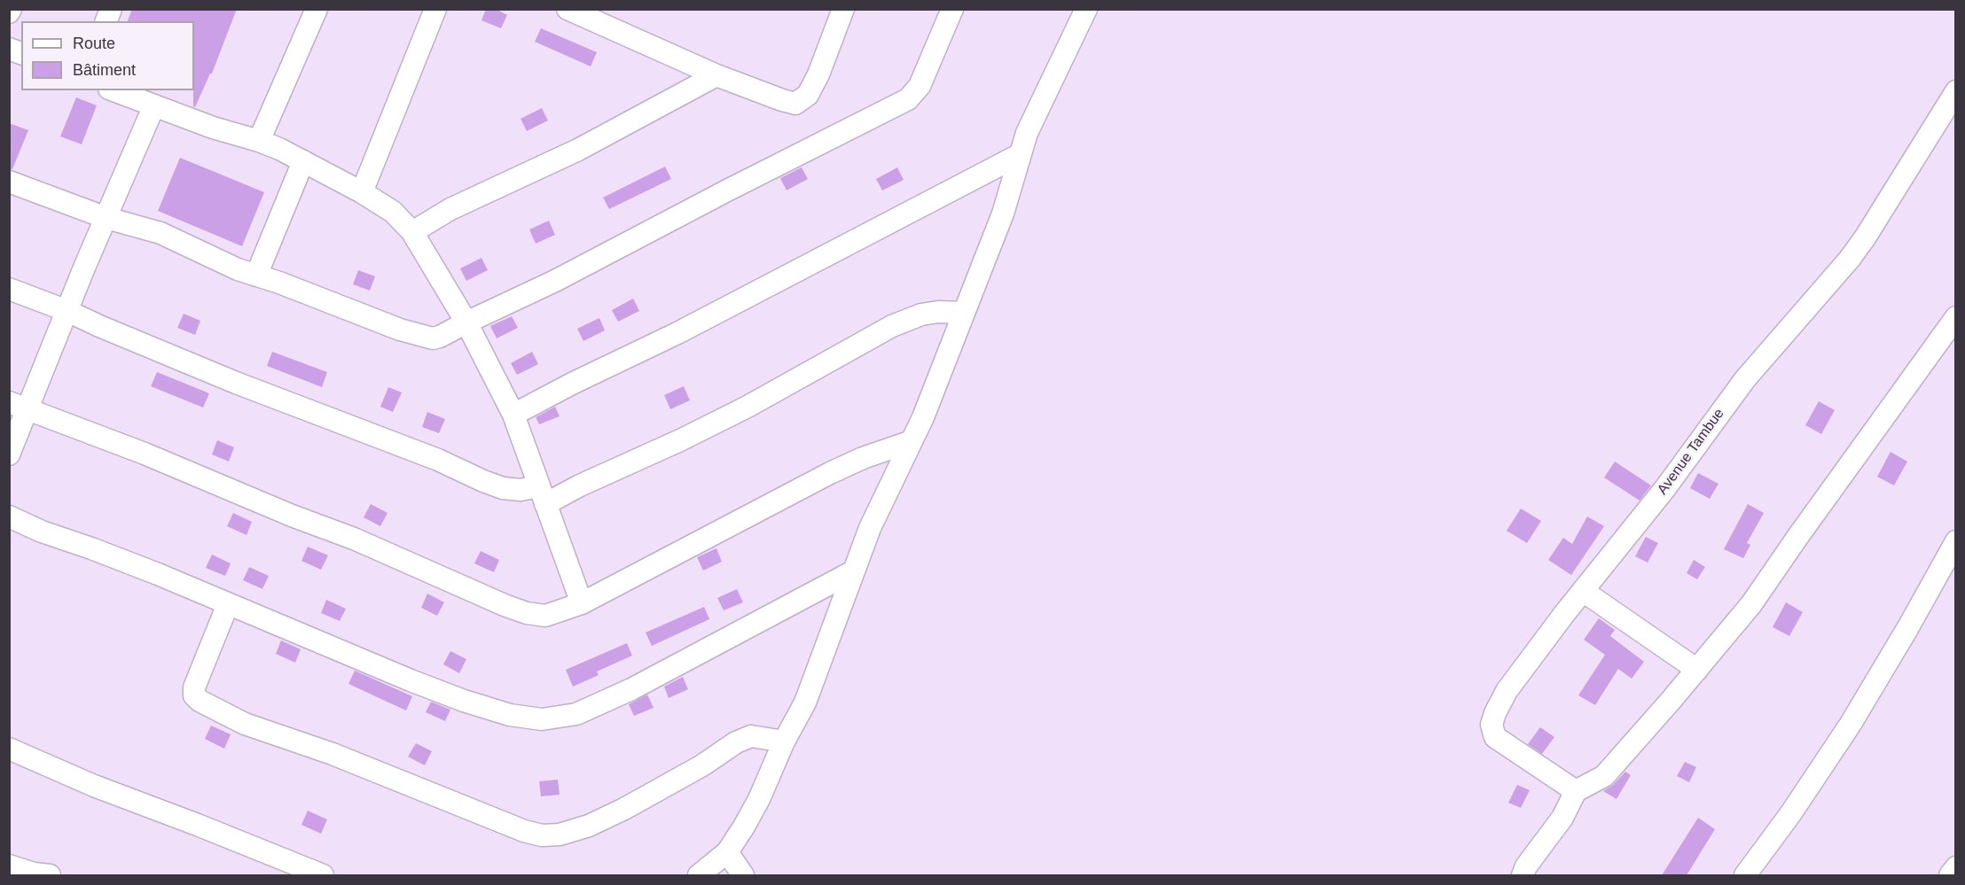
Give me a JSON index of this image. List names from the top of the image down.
{
  "streets": {
    "street": ["Avenue Tambue"]
  },
  "legend": ["Route", "Bâtiment"]
}
